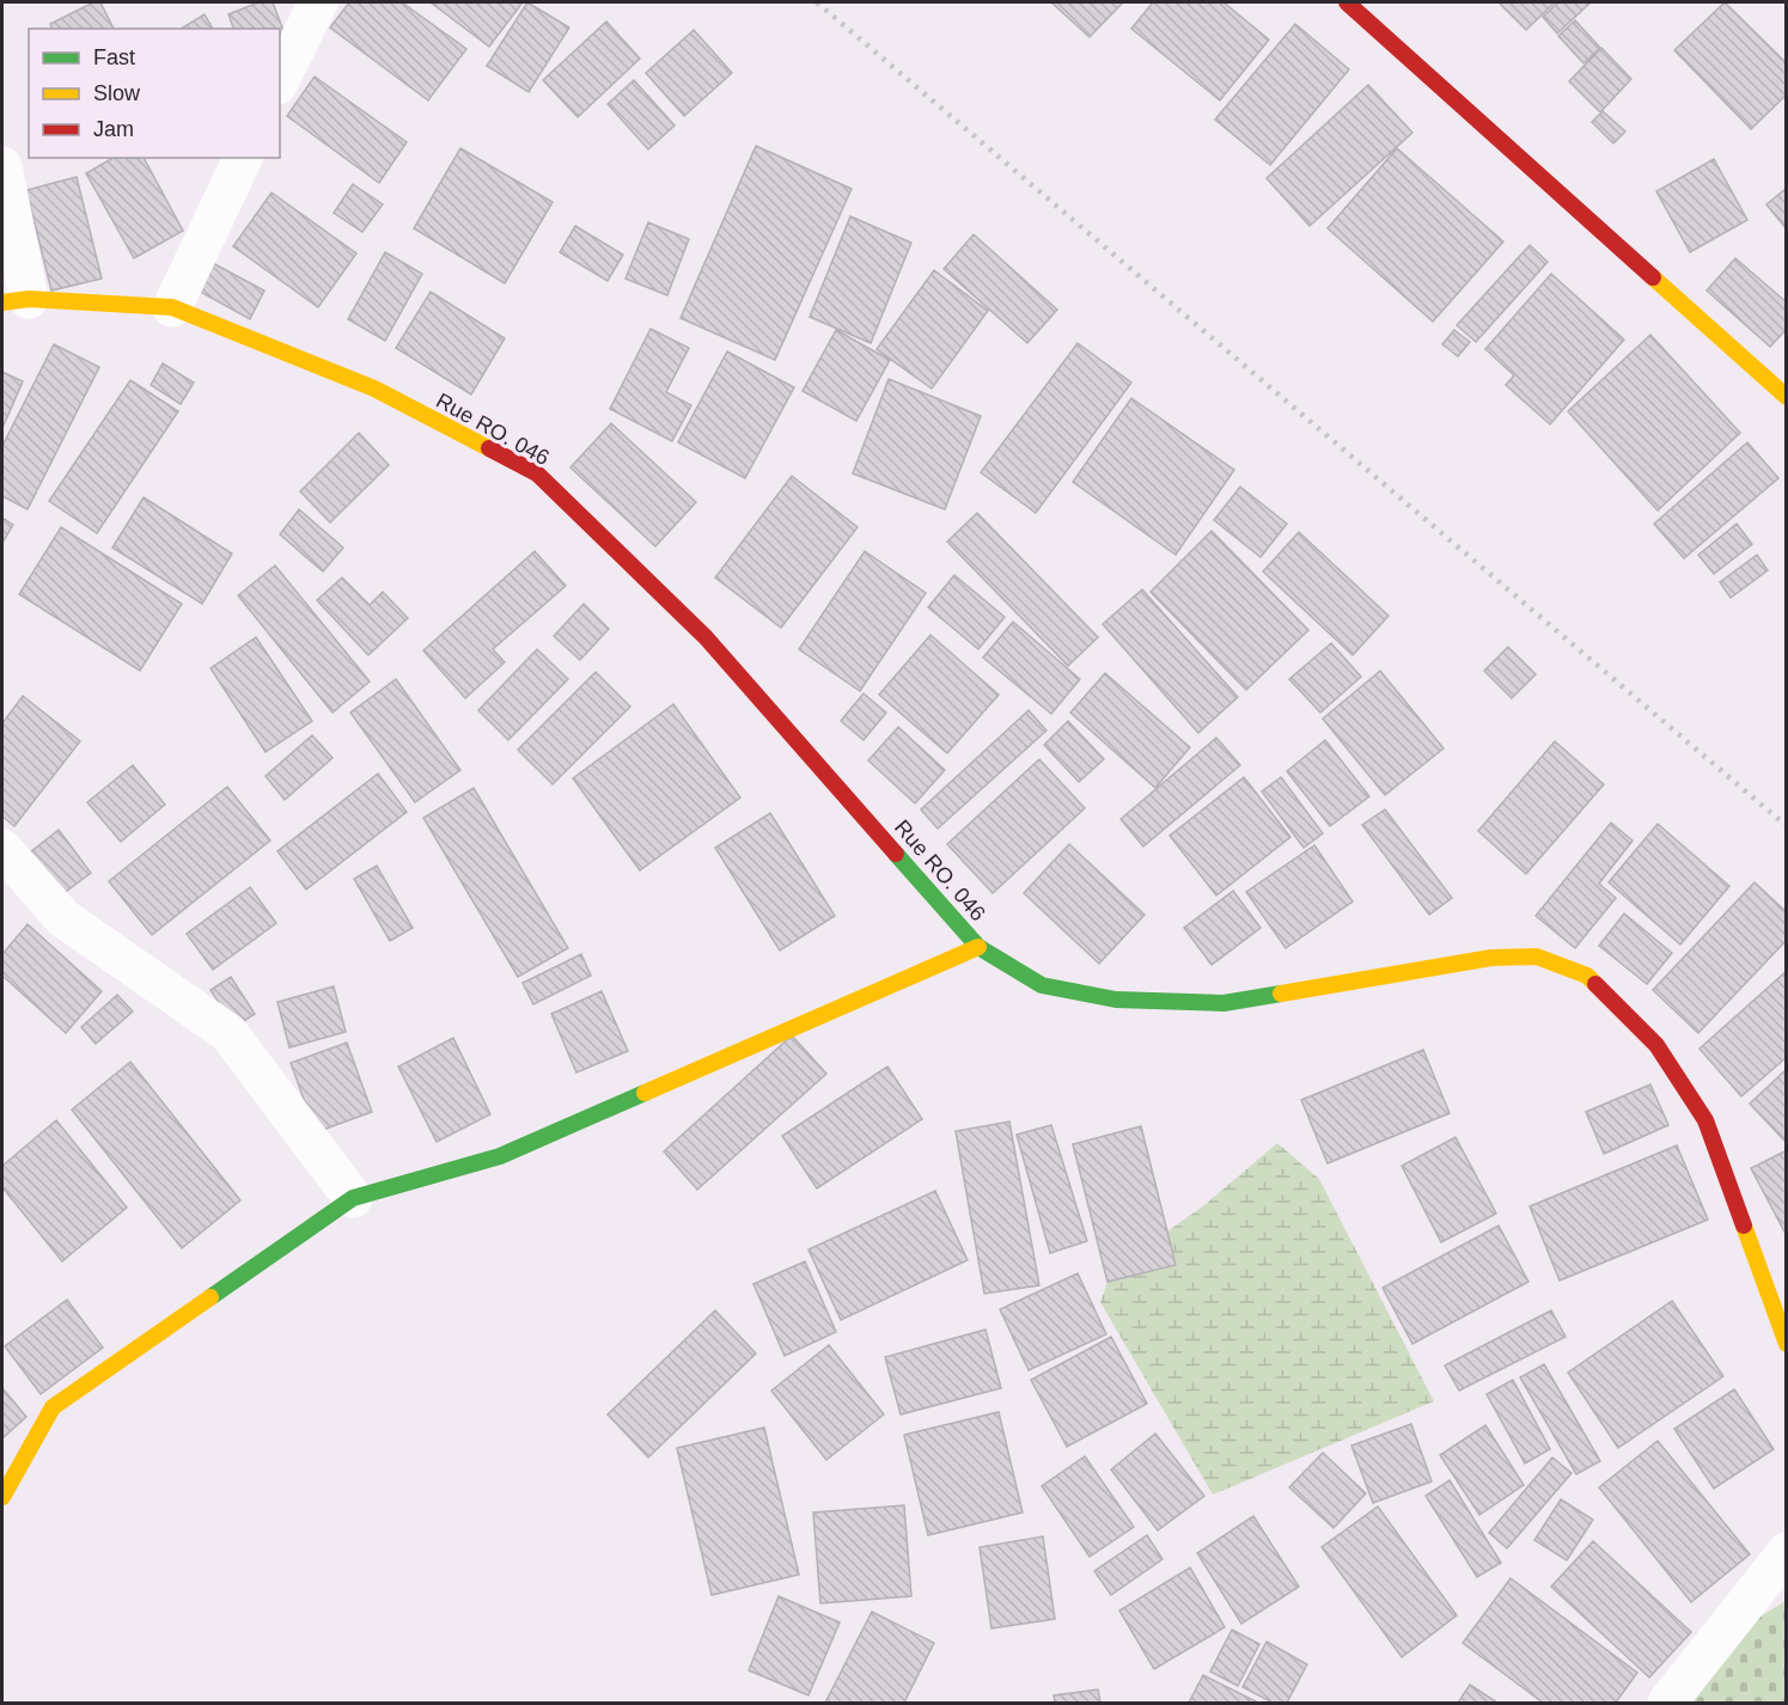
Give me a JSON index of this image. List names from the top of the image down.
{
  "streets": {
    "street": ["Rue RO. 046"]
  },
  "legend": ["Fast", "Slow", "Jam"]
}
